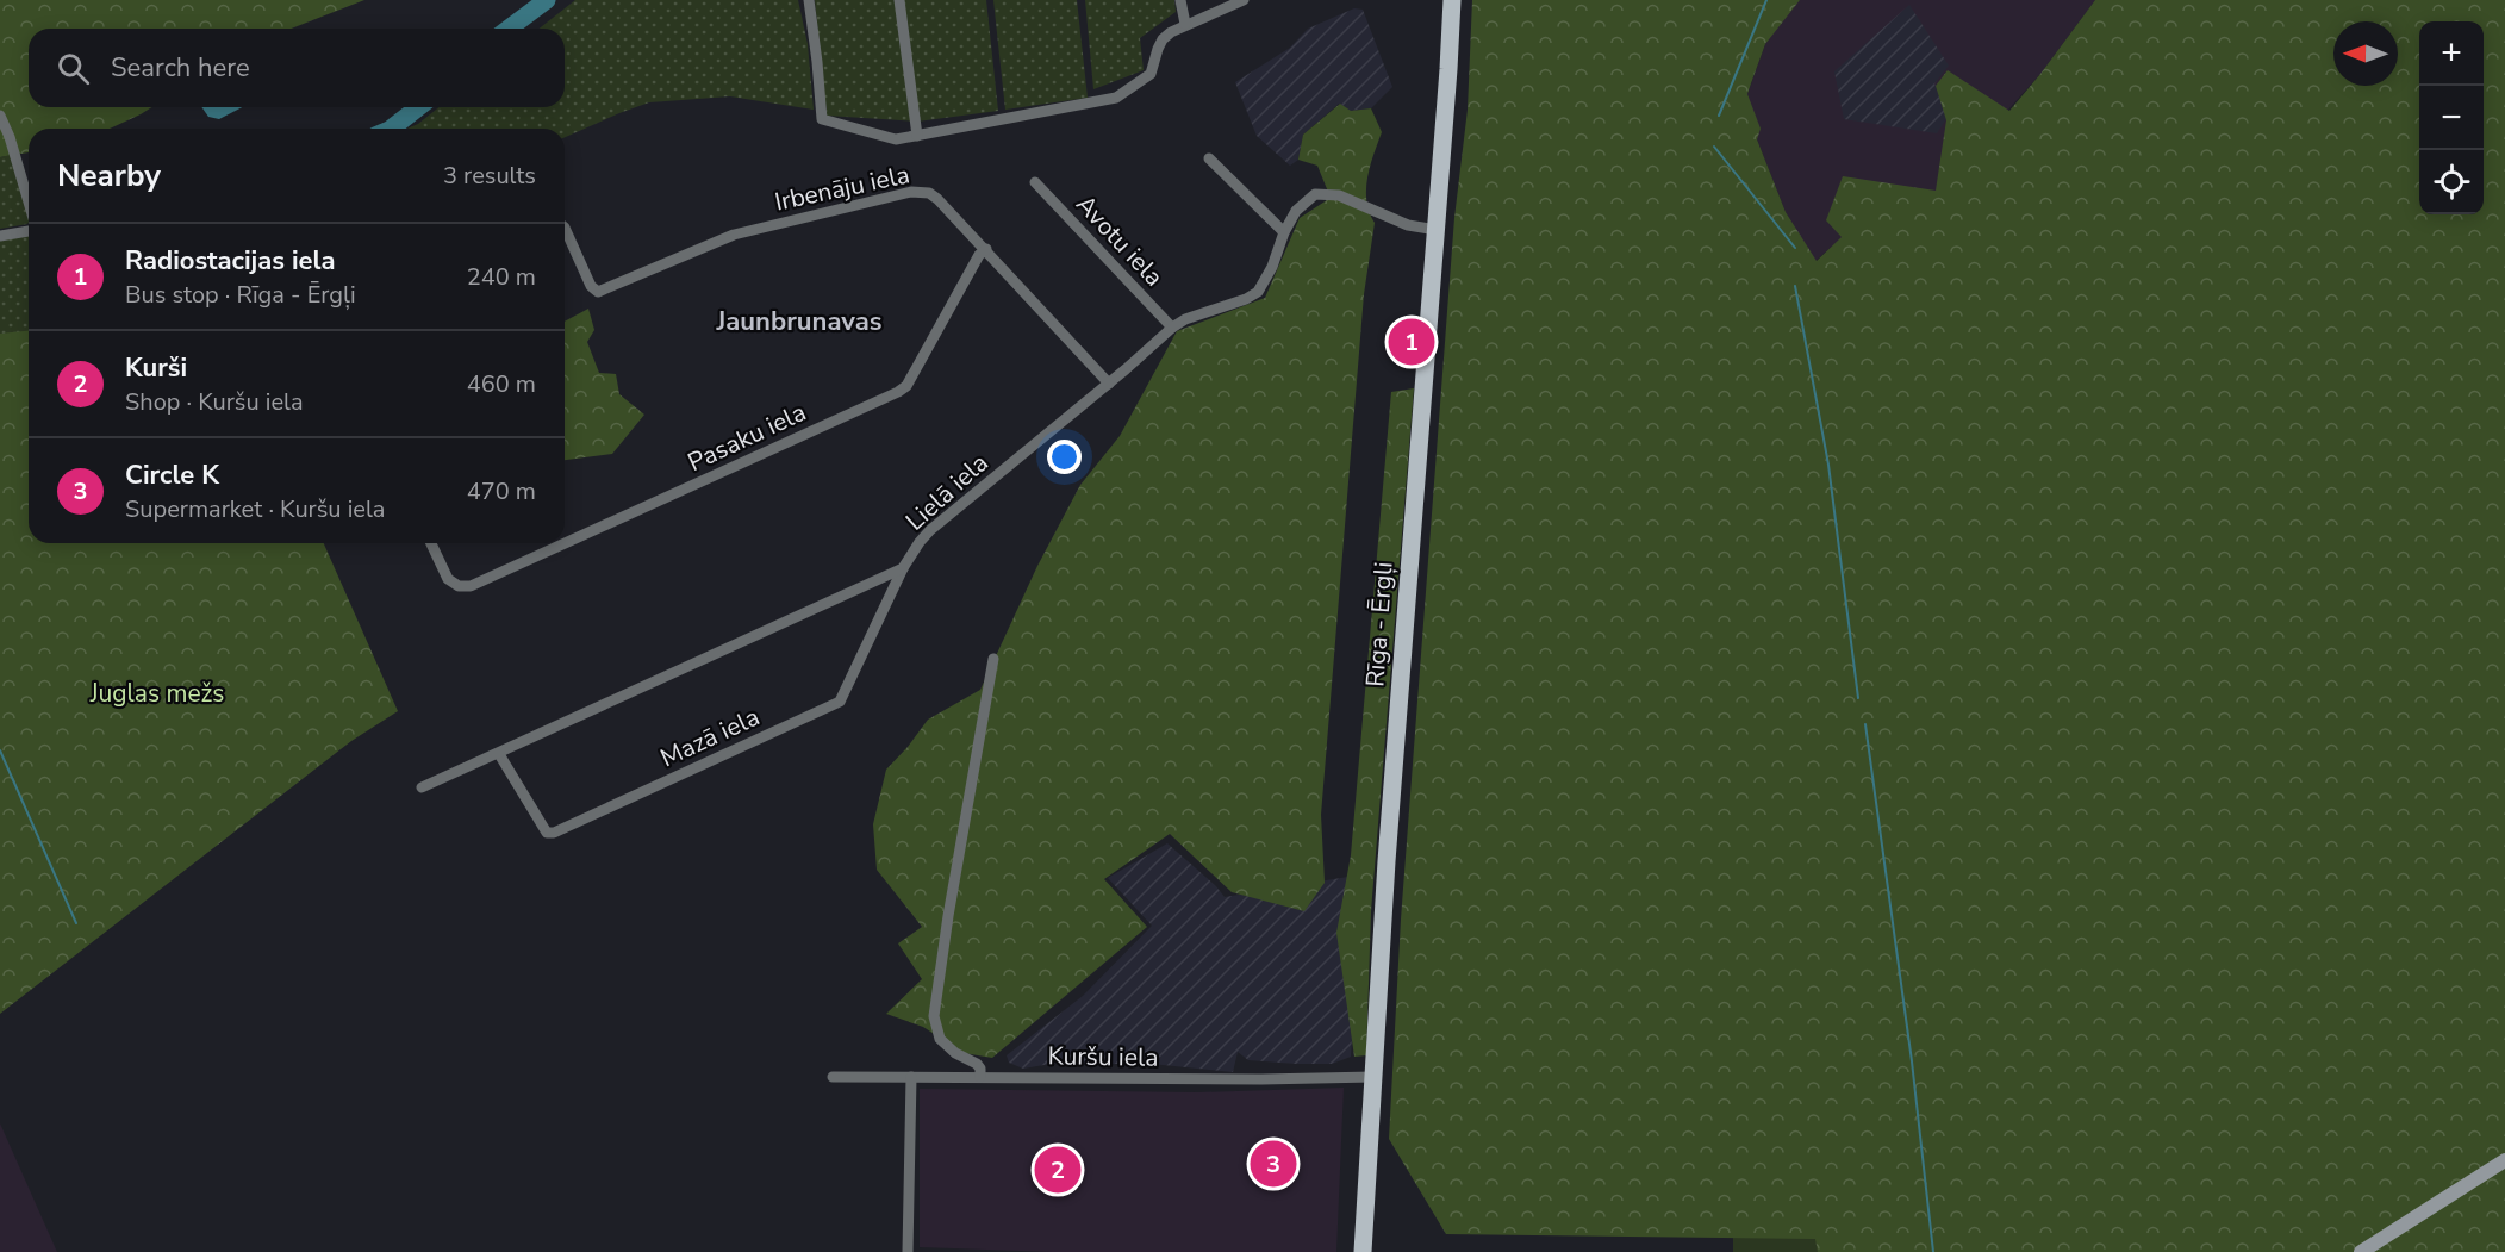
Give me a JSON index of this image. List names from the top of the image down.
{
  "streets": {
    "main road": ["Rīga - Ērgļi"],
    "street": [
      "Irbenāju iela",
      "Avotu iela",
      "Pasaku iela",
      "Lielā iela",
      "Mazā iela",
      "Kuršu iela"
    ]
  },
  "crossings": [
    ["Irbenāju iela", "Pasaku iela"],
    ["Irbenāju iela", "Lielā iela"],
    ["Avotu iela", "Lielā iela"],
    ["Lielā iela", "Rīga - Ērgļi"],
    ["Lielā iela", "Mazā iela"],
    ["Rīga - Ērgļi", "Kuršu iela"]
  ],
  "districts": ["Jaunbrunavas"],
  "parks": ["Juglas mežs"],
  "north": "left",
  "page": {
    "map_buttons": ["+", "−"],
    "search": "Search here",
    "heading": ["Nearby", "3 results"],
    "list": [
      {
        "mark": "1",
        "name": "Radiostacijas iela",
        "note": "Bus stop · Rīga - Ērgļi",
        "value": "240 m"
      },
      {
        "mark": "2",
        "name": "Kurši",
        "note": "Shop · Kuršu iela",
        "value": "460 m"
      },
      {
        "mark": "3",
        "name": "Circle K",
        "note": "Supermarket · Kuršu iela",
        "value": "470 m"
      }
    ],
    "pins": ["1", "3", "2"]
  }
}
